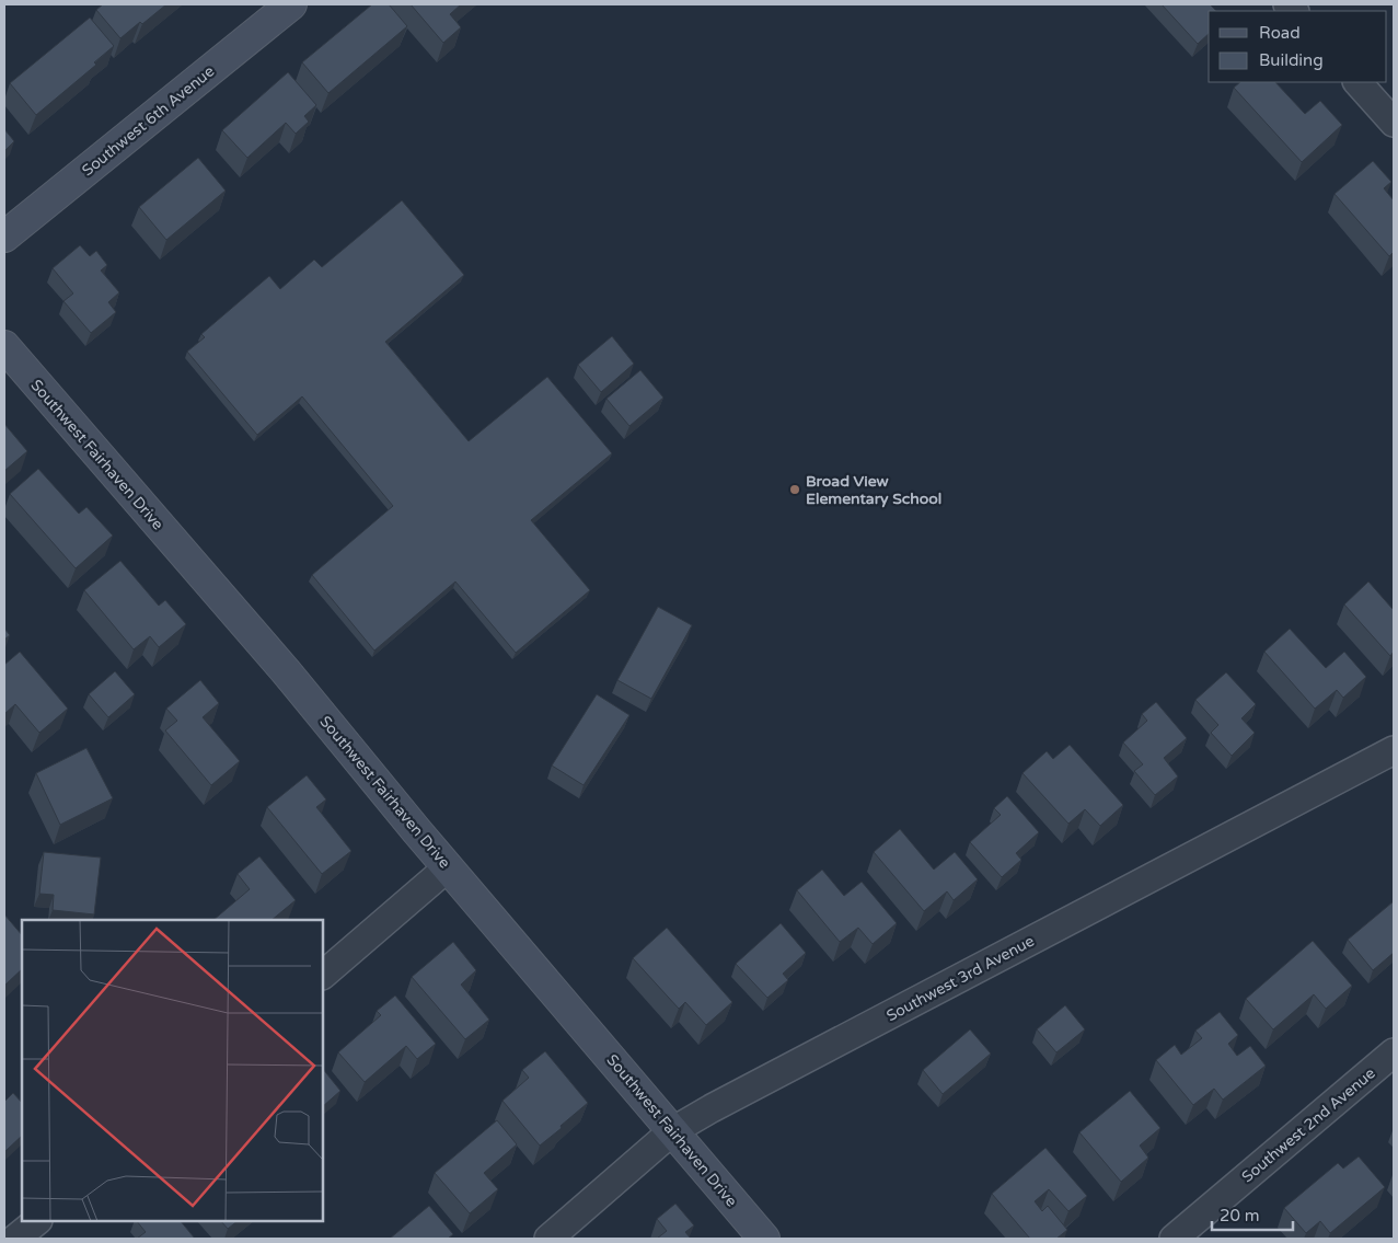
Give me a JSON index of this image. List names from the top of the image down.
{
  "streets": {
    "street": [
      "Southwest 6th Avenue",
      "Southwest Fairhaven Drive",
      "Southwest 3rd Avenue",
      "Southwest 2nd Avenue"
    ]
  },
  "crossings": [
    ["Southwest Fairhaven Drive", "Southwest 3rd Avenue"]
  ],
  "places": ["Broad View Elementary School"],
  "legend": ["Road", "Building"],
  "scale_bar": "20 m"
}
